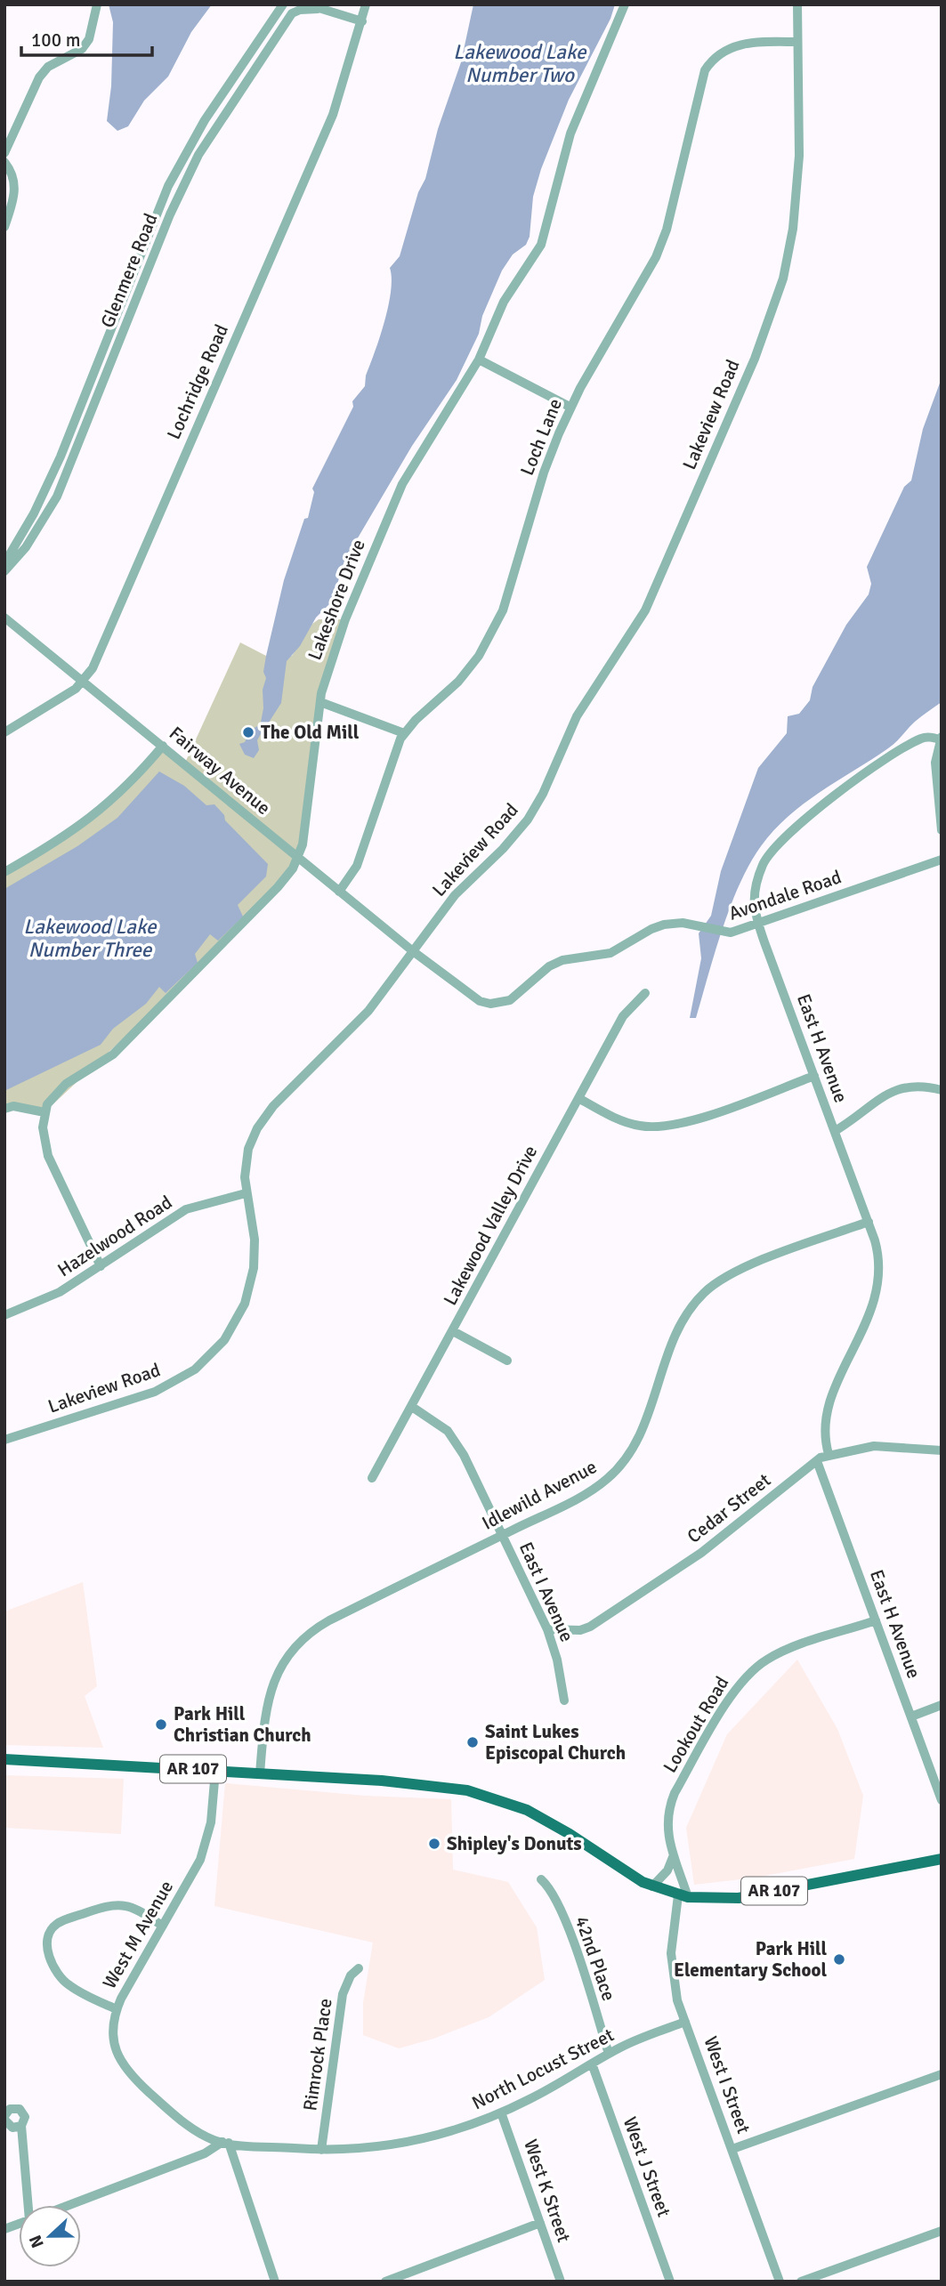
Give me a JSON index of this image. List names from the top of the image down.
{
  "streets": {
    "main road": ["AR 107"],
    "street": [
      "Glenmere Road",
      "Lochridge Road",
      "Lakeview Road",
      "Loch Lane",
      "Lakeshore Drive",
      "Fairway Avenue",
      "Avondale Road",
      "East H Avenue",
      "Lakewood Valley Drive",
      "Hazelwood Road",
      "Idlewild Avenue",
      "Cedar Street",
      "East I Avenue",
      "Lookout Road",
      "West M Avenue",
      "42nd Place",
      "Rimrock Place",
      "North Locust Street",
      "West I Street",
      "West J Street",
      "West K Street"
    ]
  },
  "crossings": [
    ["Glenmere Road", "Lochridge Road"],
    ["Lochridge Road", "Fairway Avenue"],
    ["Lakeview Road", "Loch Lane"],
    ["Lakeview Road", "Fairway Avenue"],
    ["Lakeview Road", "Avondale Road"],
    ["Lakeview Road", "Hazelwood Road"],
    ["Loch Lane", "Fairway Avenue"],
    ["Lakeshore Drive", "Fairway Avenue"],
    ["Fairway Avenue", "Avondale Road"],
    ["Avondale Road", "East H Avenue"],
    ["East H Avenue", "Idlewild Avenue"],
    ["East H Avenue", "Cedar Street"],
    ["East H Avenue", "Lookout Road"],
    ["Lakewood Valley Drive", "East I Avenue"],
    ["Idlewild Avenue", "East I Avenue"],
    ["Idlewild Avenue", "AR 107"],
    ["Cedar Street", "East I Avenue"],
    ["Lookout Road", "AR 107"],
    ["Lookout Road", "West I Street"],
    ["AR 107", "West M Avenue"],
    ["AR 107", "West I Street"],
    ["West M Avenue", "North Locust Street"],
    ["42nd Place", "North Locust Street"],
    ["Rimrock Place", "North Locust Street"],
    ["North Locust Street", "West I Street"],
    ["North Locust Street", "West J Street"],
    ["North Locust Street", "West K Street"]
  ],
  "water": ["Lakewood Lake Number Two", "Lakewood Lake Number Three"],
  "places": [
    "The Old Mill",
    "Park Hill Christian Church",
    "Saint Lukes Episcopal Church",
    "Shipley's Donuts",
    "Park Hill Elementary School"
  ],
  "scale_bar": "100 m",
  "north": "left"
}
